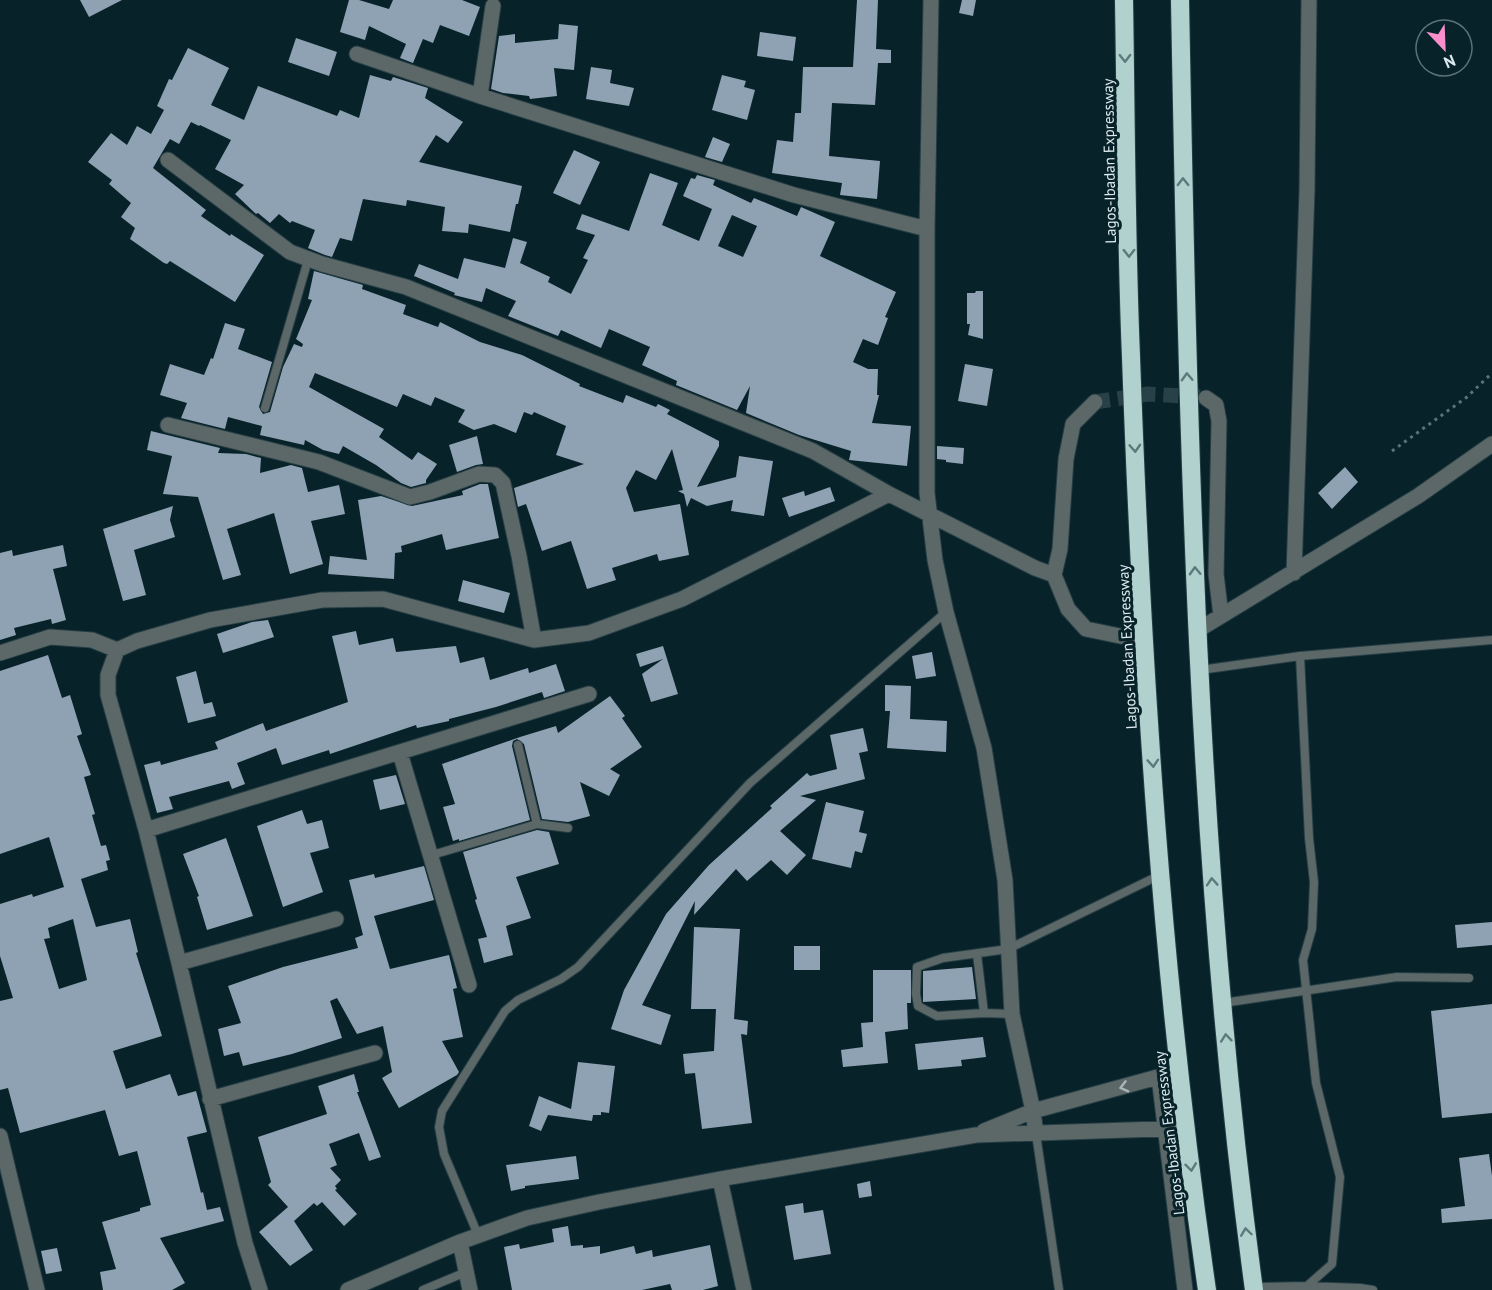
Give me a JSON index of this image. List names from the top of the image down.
{
  "streets": {
    "highway": ["Lagos-Ibadan Expressway"]
  },
  "north": "bottom right"
}
